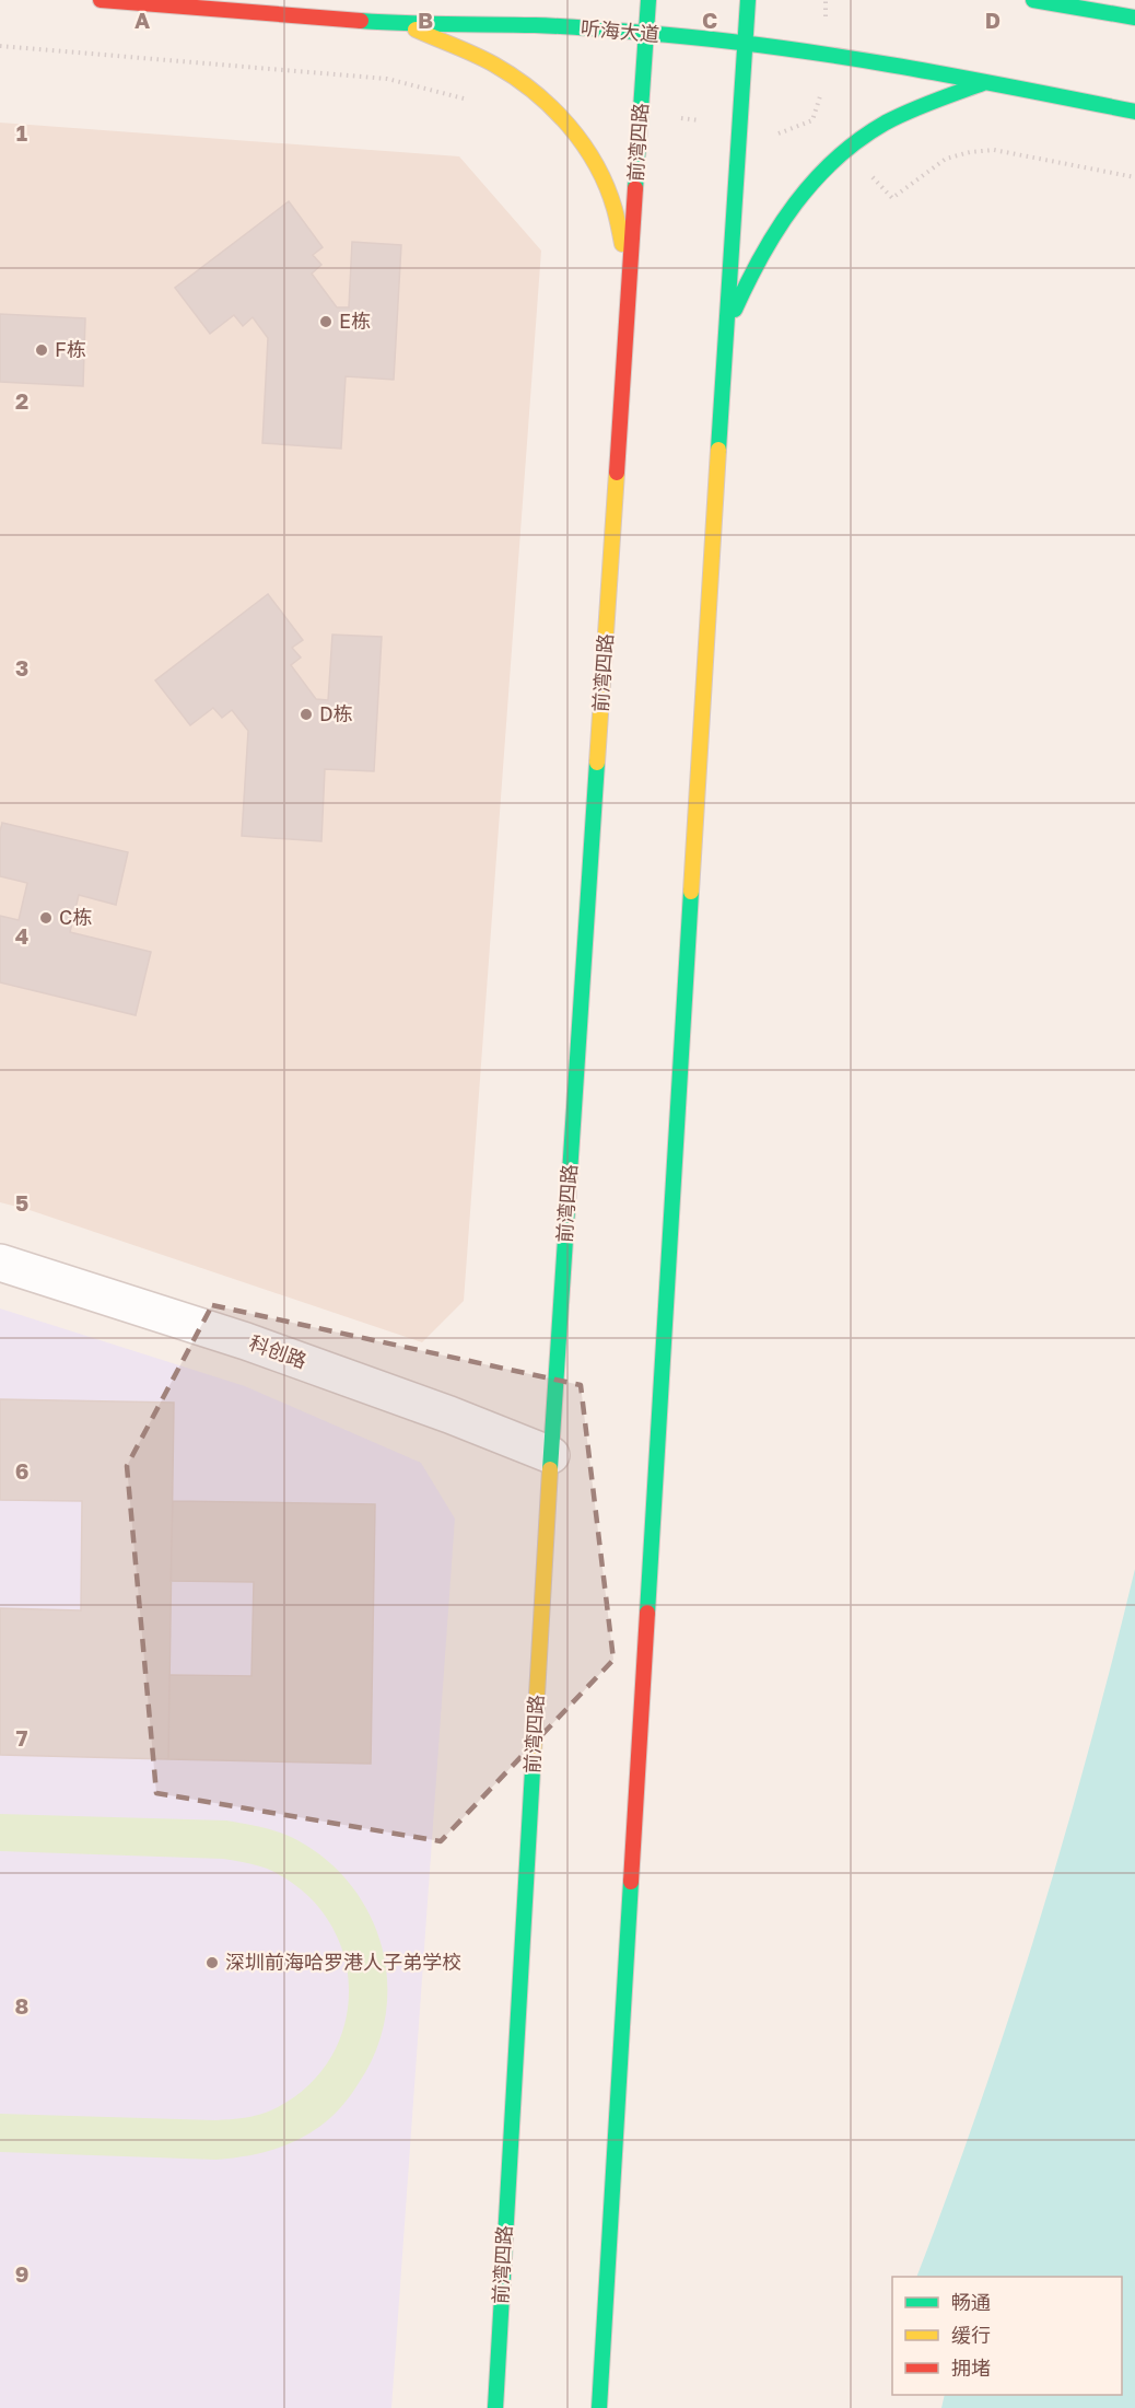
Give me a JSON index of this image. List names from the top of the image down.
{
  "streets": {
    "street": ["听海大道", "前湾四路", "科创路"]
  },
  "crossings": [
    ["听海大道", "前湾四路"],
    ["前湾四路", "科创路"]
  ],
  "places": [
    "E栋",
    "F栋",
    "D栋",
    "C栋",
    "深圳前海哈罗港人子弟学校"
  ],
  "legend": ["畅通", "缓行", "拥堵"],
  "grid": {
    "columns": [
      "A",
      "B",
      "C",
      "D"
    ],
    "rows": [
      "1",
      "2",
      "3",
      "4",
      "5",
      "6",
      "7",
      "8",
      "9"
    ]
  }
}
